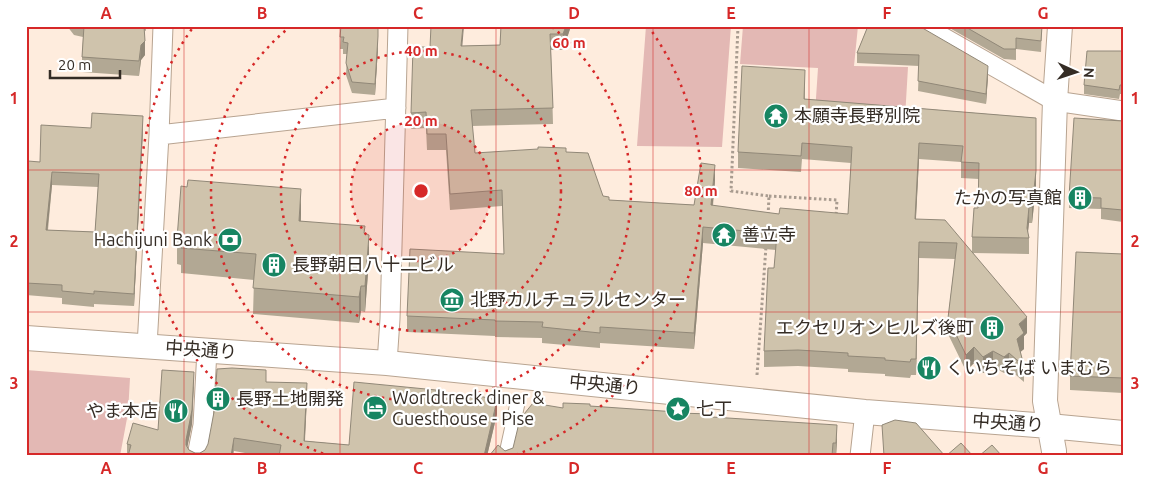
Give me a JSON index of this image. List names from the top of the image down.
{
  "streets": {
    "street": ["中央通り"]
  },
  "places": {
    "temple": ["本願寺長野別院", "善立寺"],
    "building": [
      "たかの写真館",
      "長野朝日八十二ビル",
      "エクセリオンヒルズ後町",
      "長野土地開発"
    ],
    "bank": ["Hachijuni Bank"],
    "museum": ["北野カルチュラルセンター"],
    "restaurant": ["くいちそば いまむら", "やま本店"],
    "hotel": ["Worldtreck diner & Guesthouse - Pise"],
    "place": ["七丁"]
  },
  "scale_bar": "20 m",
  "north": "right",
  "grid": {
    "columns": [
      "A",
      "B",
      "C",
      "D",
      "E",
      "F",
      "G"
    ],
    "rows": ["1", "2", "3"]
  },
  "rings": [
    "60 m",
    "40 m",
    "20 m",
    "80 m"
  ]
}
